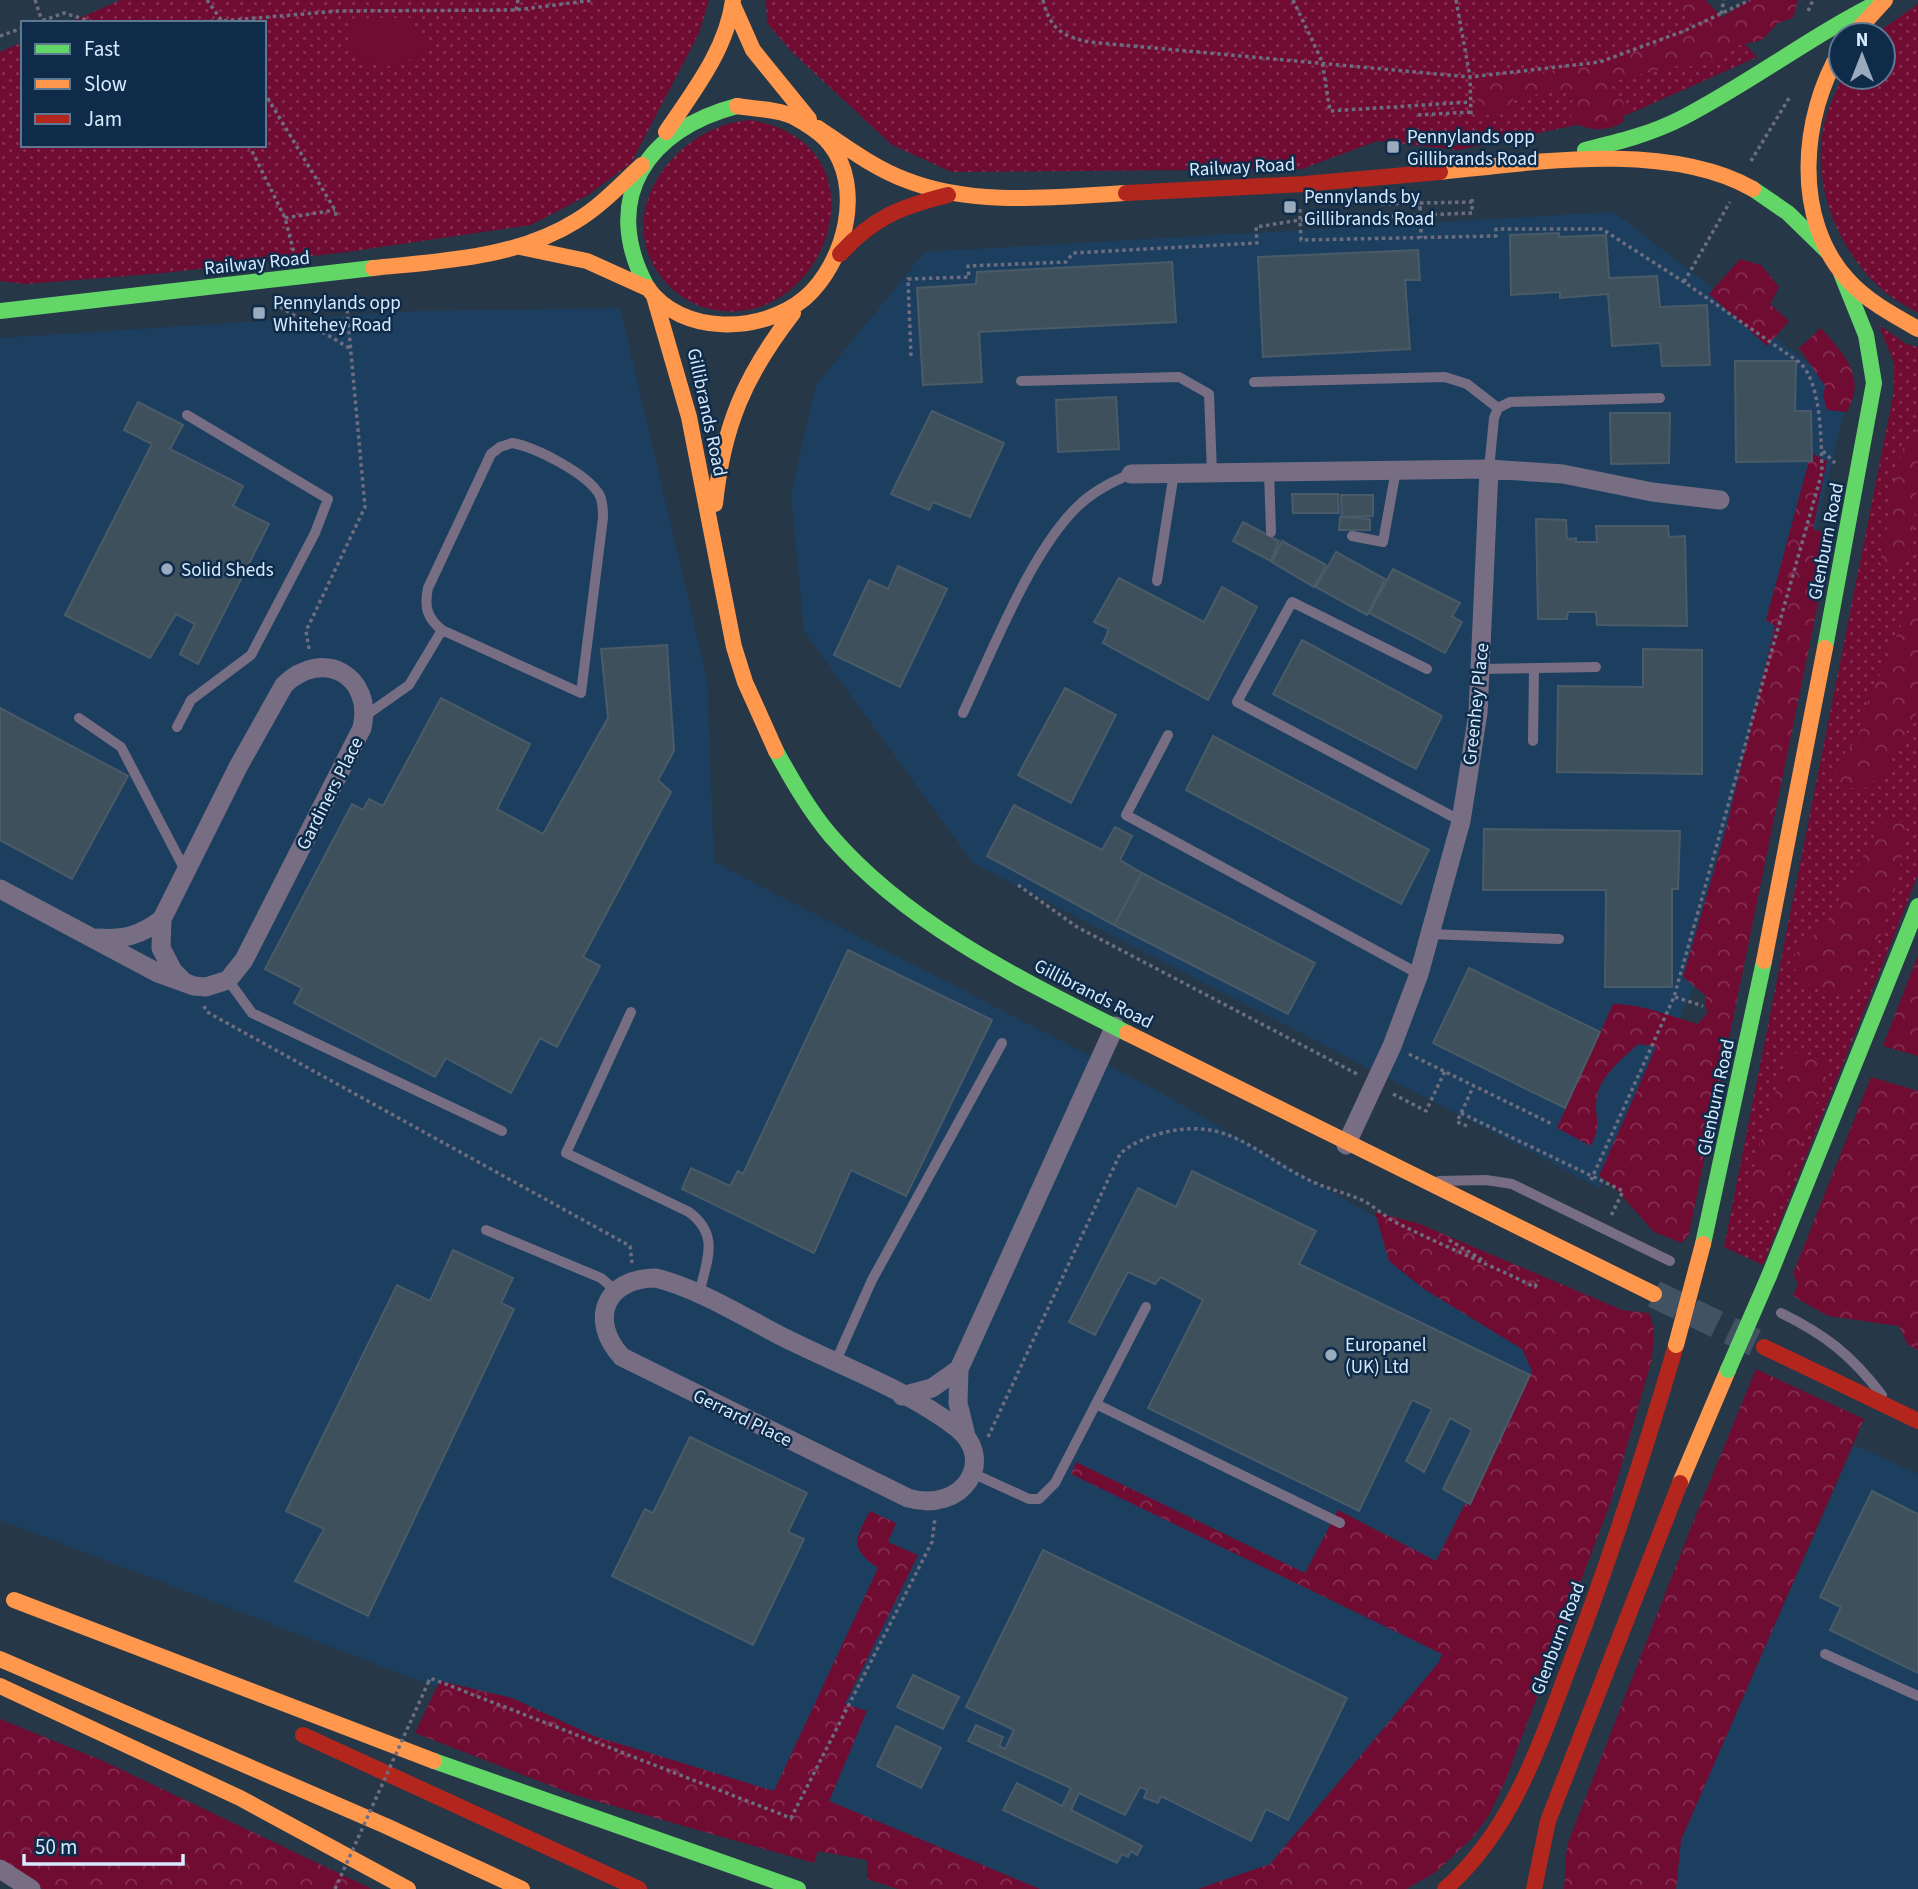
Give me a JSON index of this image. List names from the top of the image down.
{
  "streets": {
    "main road": ["Railway Road", "Gillibrands Road", "Glenburn Road"],
    "street": ["Greenhey Place", "Gardiners Place", "Gerrard Place"]
  },
  "crossings": [
    ["Railway Road", "Gillibrands Road"],
    ["Gillibrands Road", "Greenhey Place"]
  ],
  "places": {
    "transit": ["Pennylands opp Gillibrands Road", "Pennylands by Gillibrands Road", "Pennylands opp Whitehey Road"],
    "other": ["Solid Sheds", "Europanel (UK) Ltd"]
  },
  "legend": ["Fast", "Slow", "Jam"],
  "scale_bar": "50 m",
  "north": "top"
}
